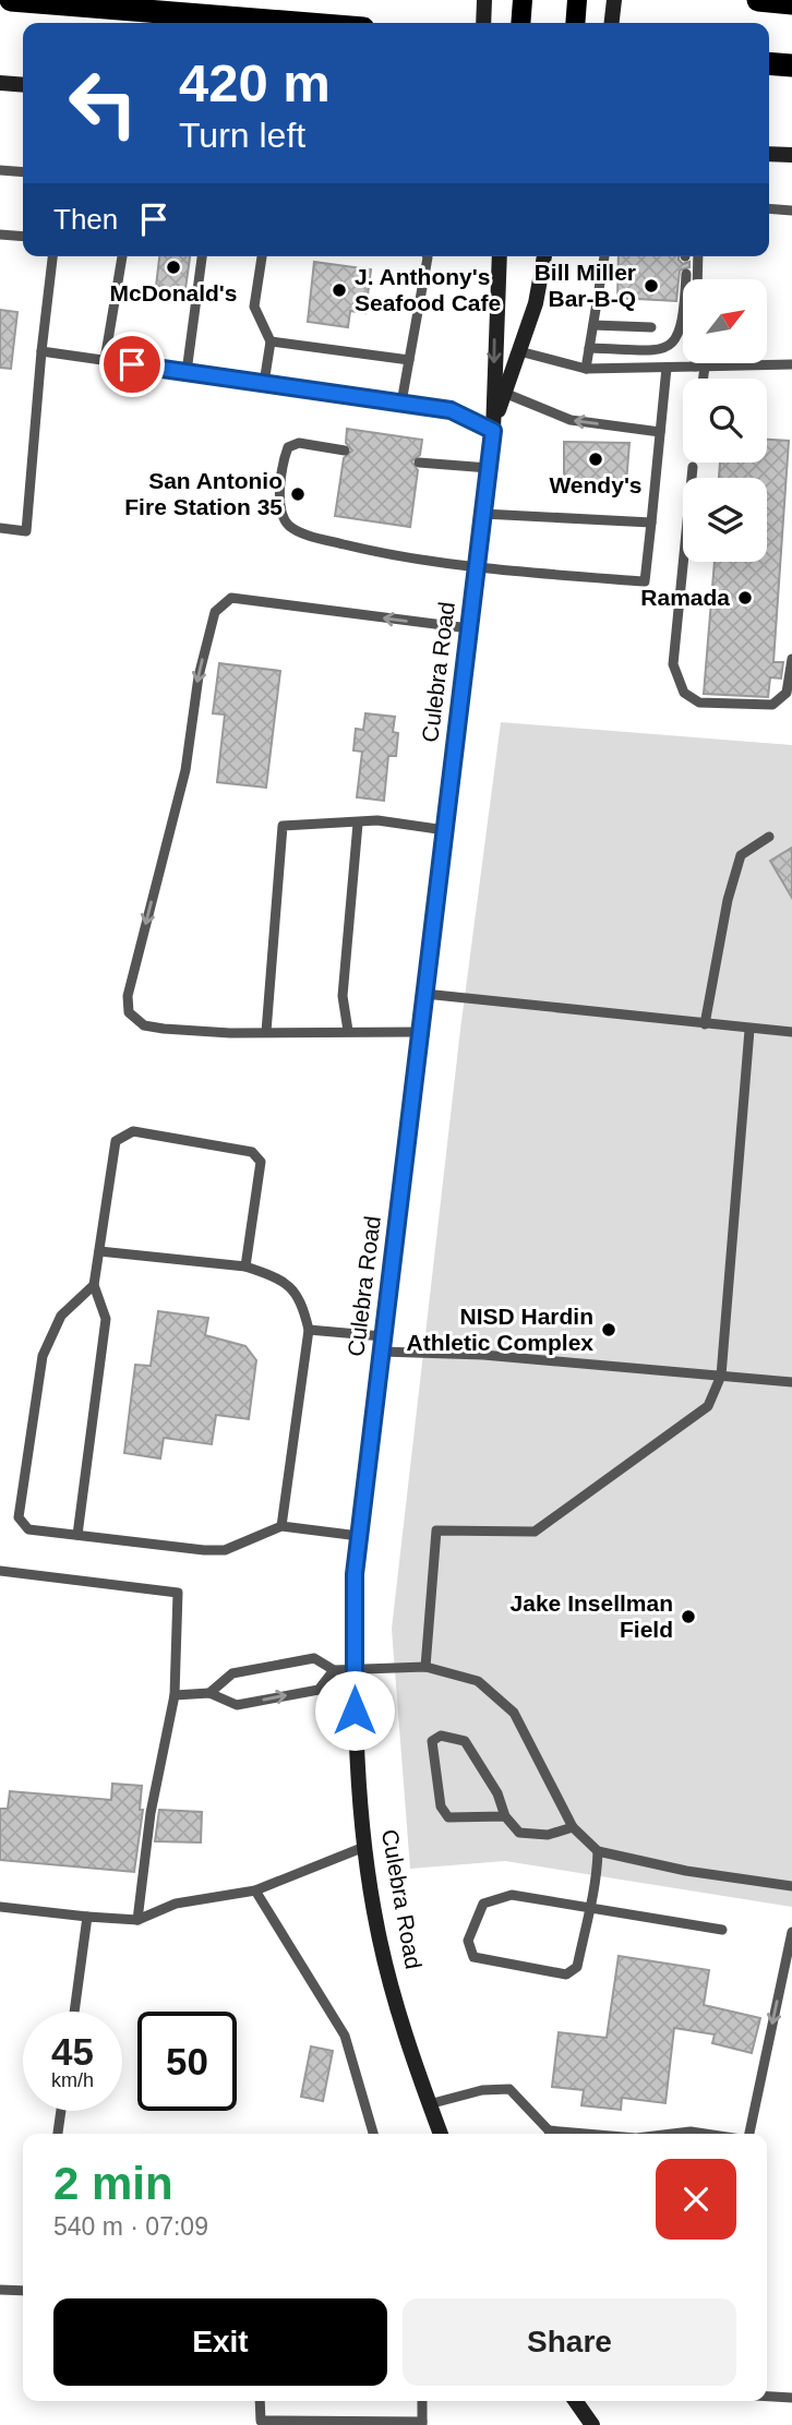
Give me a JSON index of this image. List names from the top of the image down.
{
  "streets": {
    "main road": ["Culebra Road"]
  },
  "places": [
    "McDonald's",
    "Bill Miller Bar-B-Q",
    "J. Anthony's Seafood Cafe",
    "Wendy's",
    "San Antonio Fire Station 35",
    "Ramada",
    "NISD Hardin Athletic Complex",
    "Jake Insellman Field"
  ],
  "north": "top right",
  "page": {
    "turn": ["420 m", "Turn left"],
    "then": "Then",
    "speed": "45 km/h",
    "limit": "50",
    "heading": ["2 min", "540 m · 07:09"],
    "buttons": ["Exit", "Share"]
  }
}
